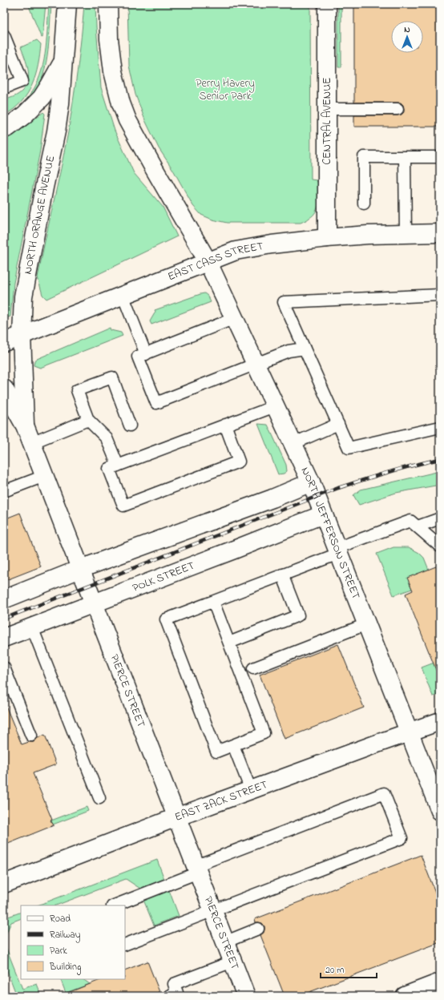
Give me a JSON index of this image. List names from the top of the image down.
{
  "streets": {
    "main road": [
      "CENTRAL AVENUE",
      "NORTH ORANGE AVENUE",
      "EAST CASS STREET",
      "NORTH JEFFERSON STREET",
      "POLK STREET",
      "PIERCE STREET",
      "EAST ZACK STREET"
    ]
  },
  "crossings": [
    ["CENTRAL AVENUE", "EAST CASS STREET"],
    ["NORTH ORANGE AVENUE", "EAST CASS STREET"],
    ["NORTH ORANGE AVENUE", "PIERCE STREET"],
    ["EAST CASS STREET", "NORTH JEFFERSON STREET"],
    ["NORTH JEFFERSON STREET", "POLK STREET"],
    ["NORTH JEFFERSON STREET", "EAST ZACK STREET"],
    ["POLK STREET", "PIERCE STREET"],
    ["PIERCE STREET", "EAST ZACK STREET"]
  ],
  "parks": ["Perry Havery Senior Park"],
  "legend": [
    "Road",
    "Railway",
    "Park",
    "Building"
  ],
  "scale_bar": "20 m",
  "north": "top"
}
